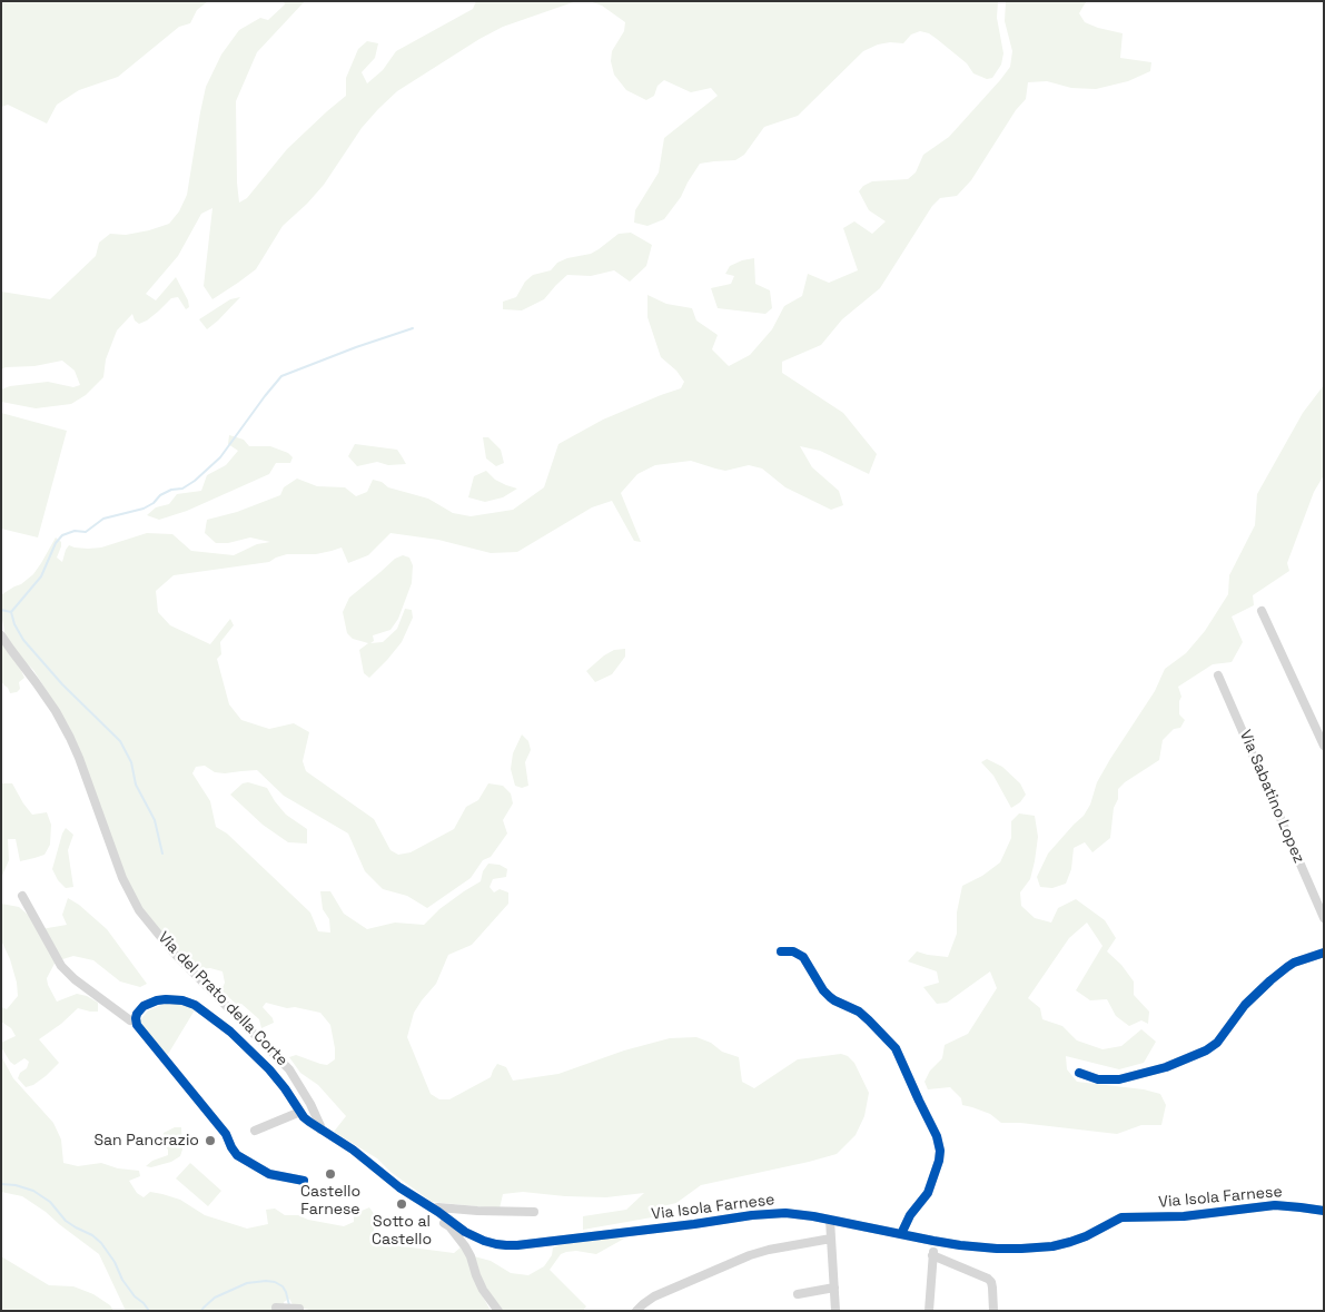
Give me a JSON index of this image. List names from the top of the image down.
{
  "streets": {
    "street": ["Via Sabatino Lopez", "Via del Prato della Corte", "Via Isola Farnese"]
  },
  "crossings": [
    ["Via del Prato della Corte", "Via Isola Farnese"]
  ],
  "places": ["San Pancrazio", "Castello Farnese", "Sotto al Castello"]
}
